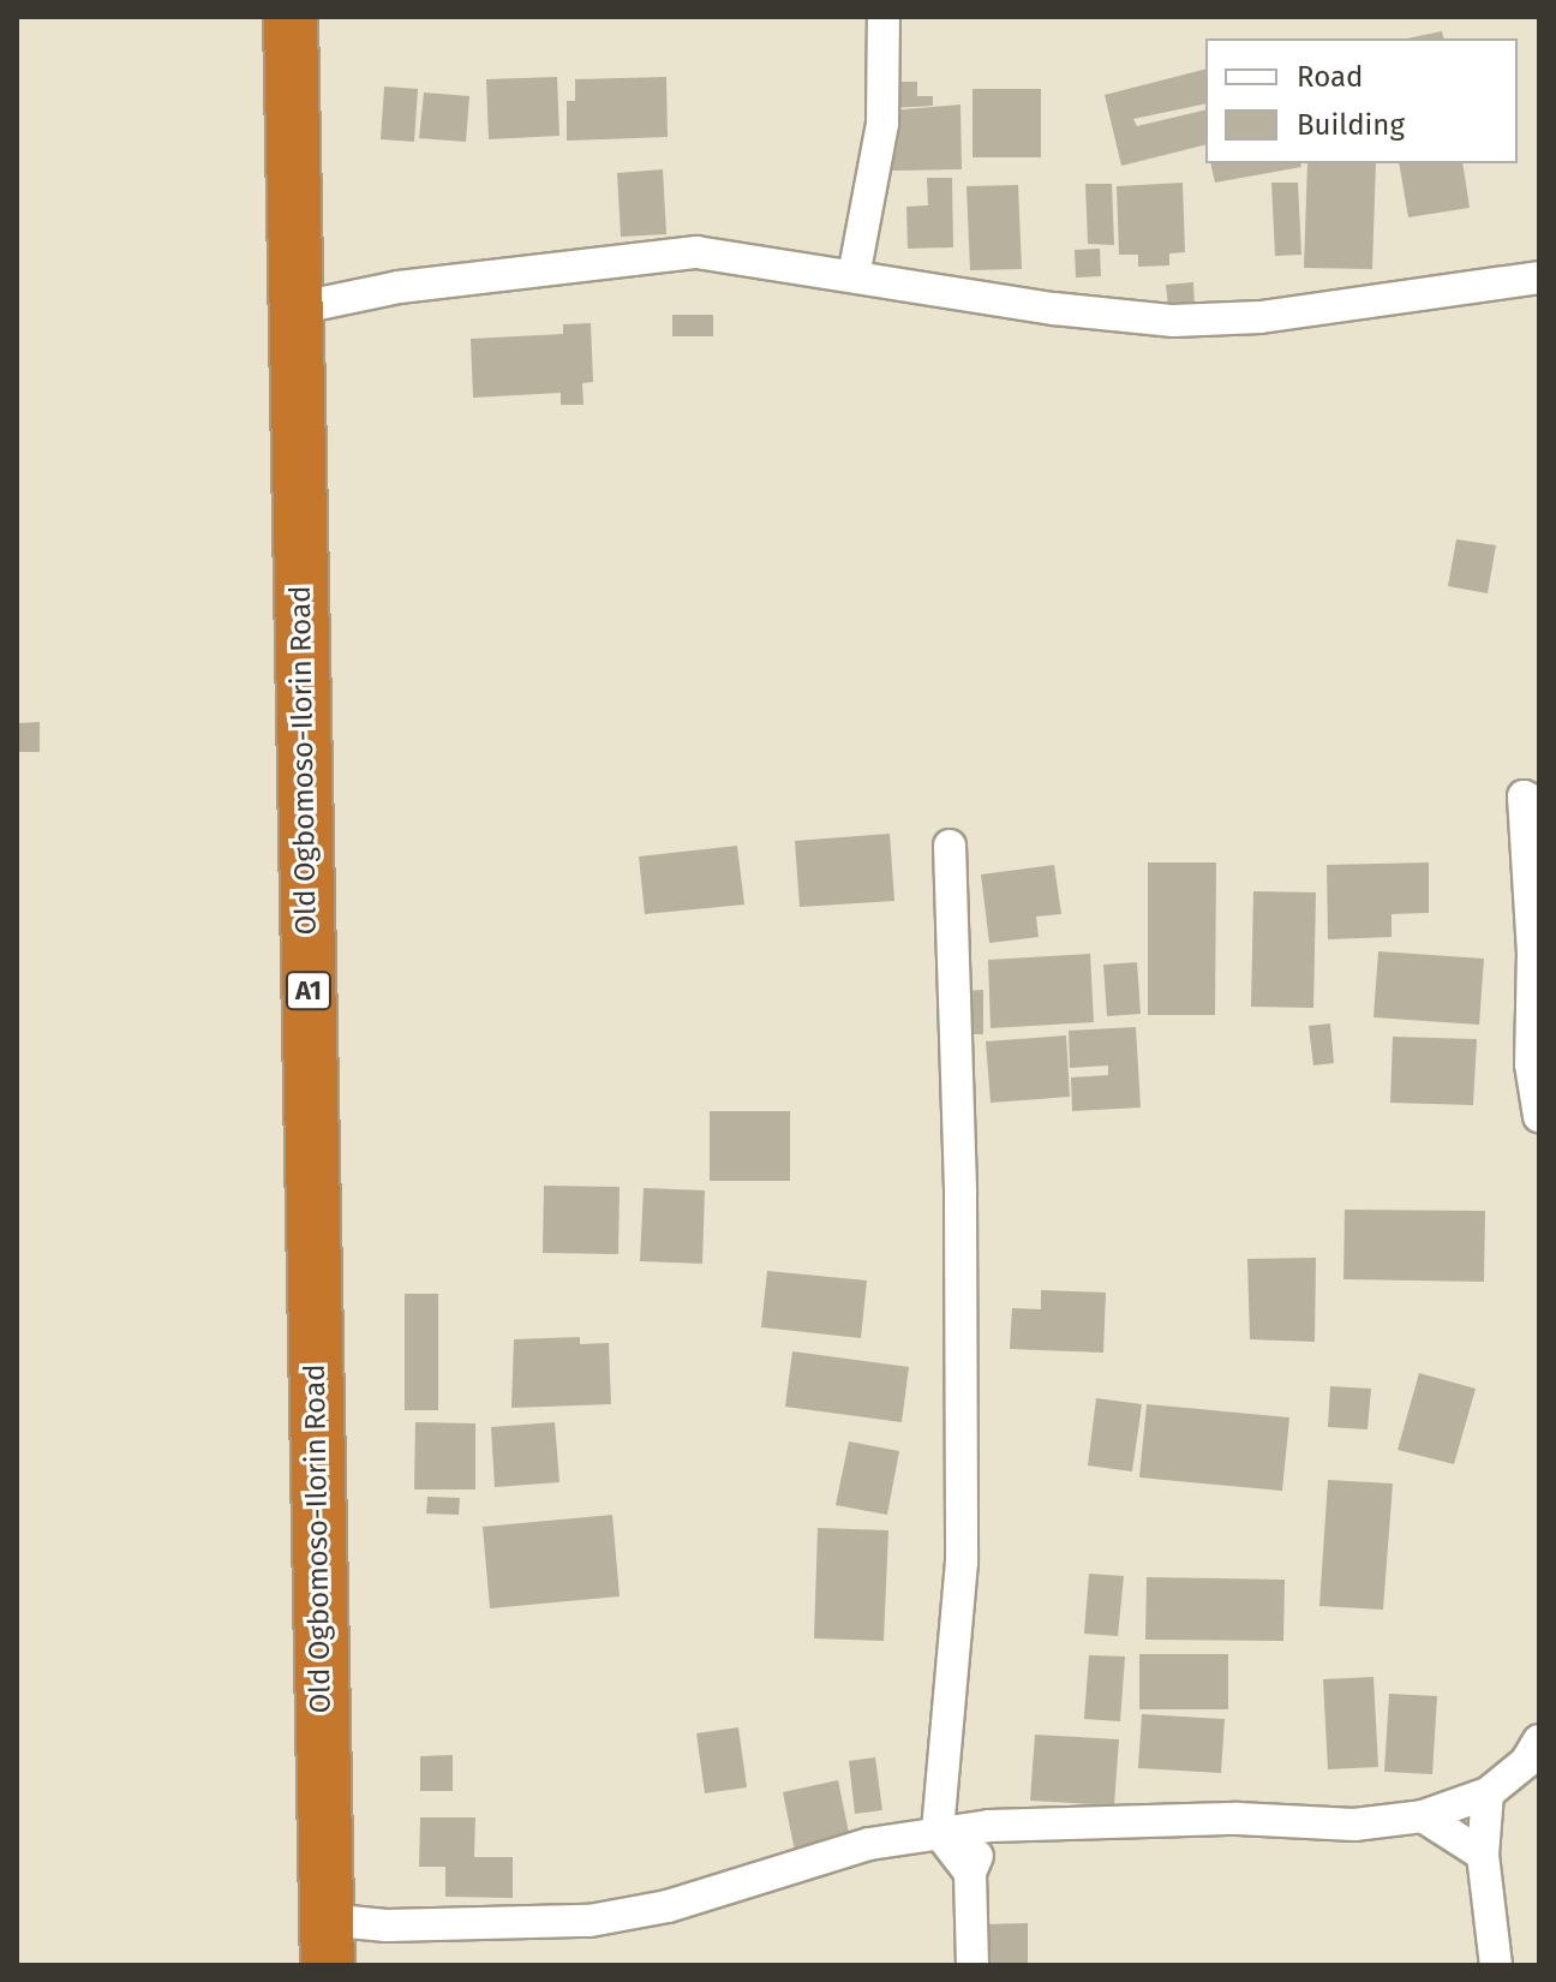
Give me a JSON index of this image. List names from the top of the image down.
{
  "streets": {
    "highway": ["Old Ogbomoso-Ilorin Road", "A1"]
  },
  "legend": ["Road", "Building"]
}
